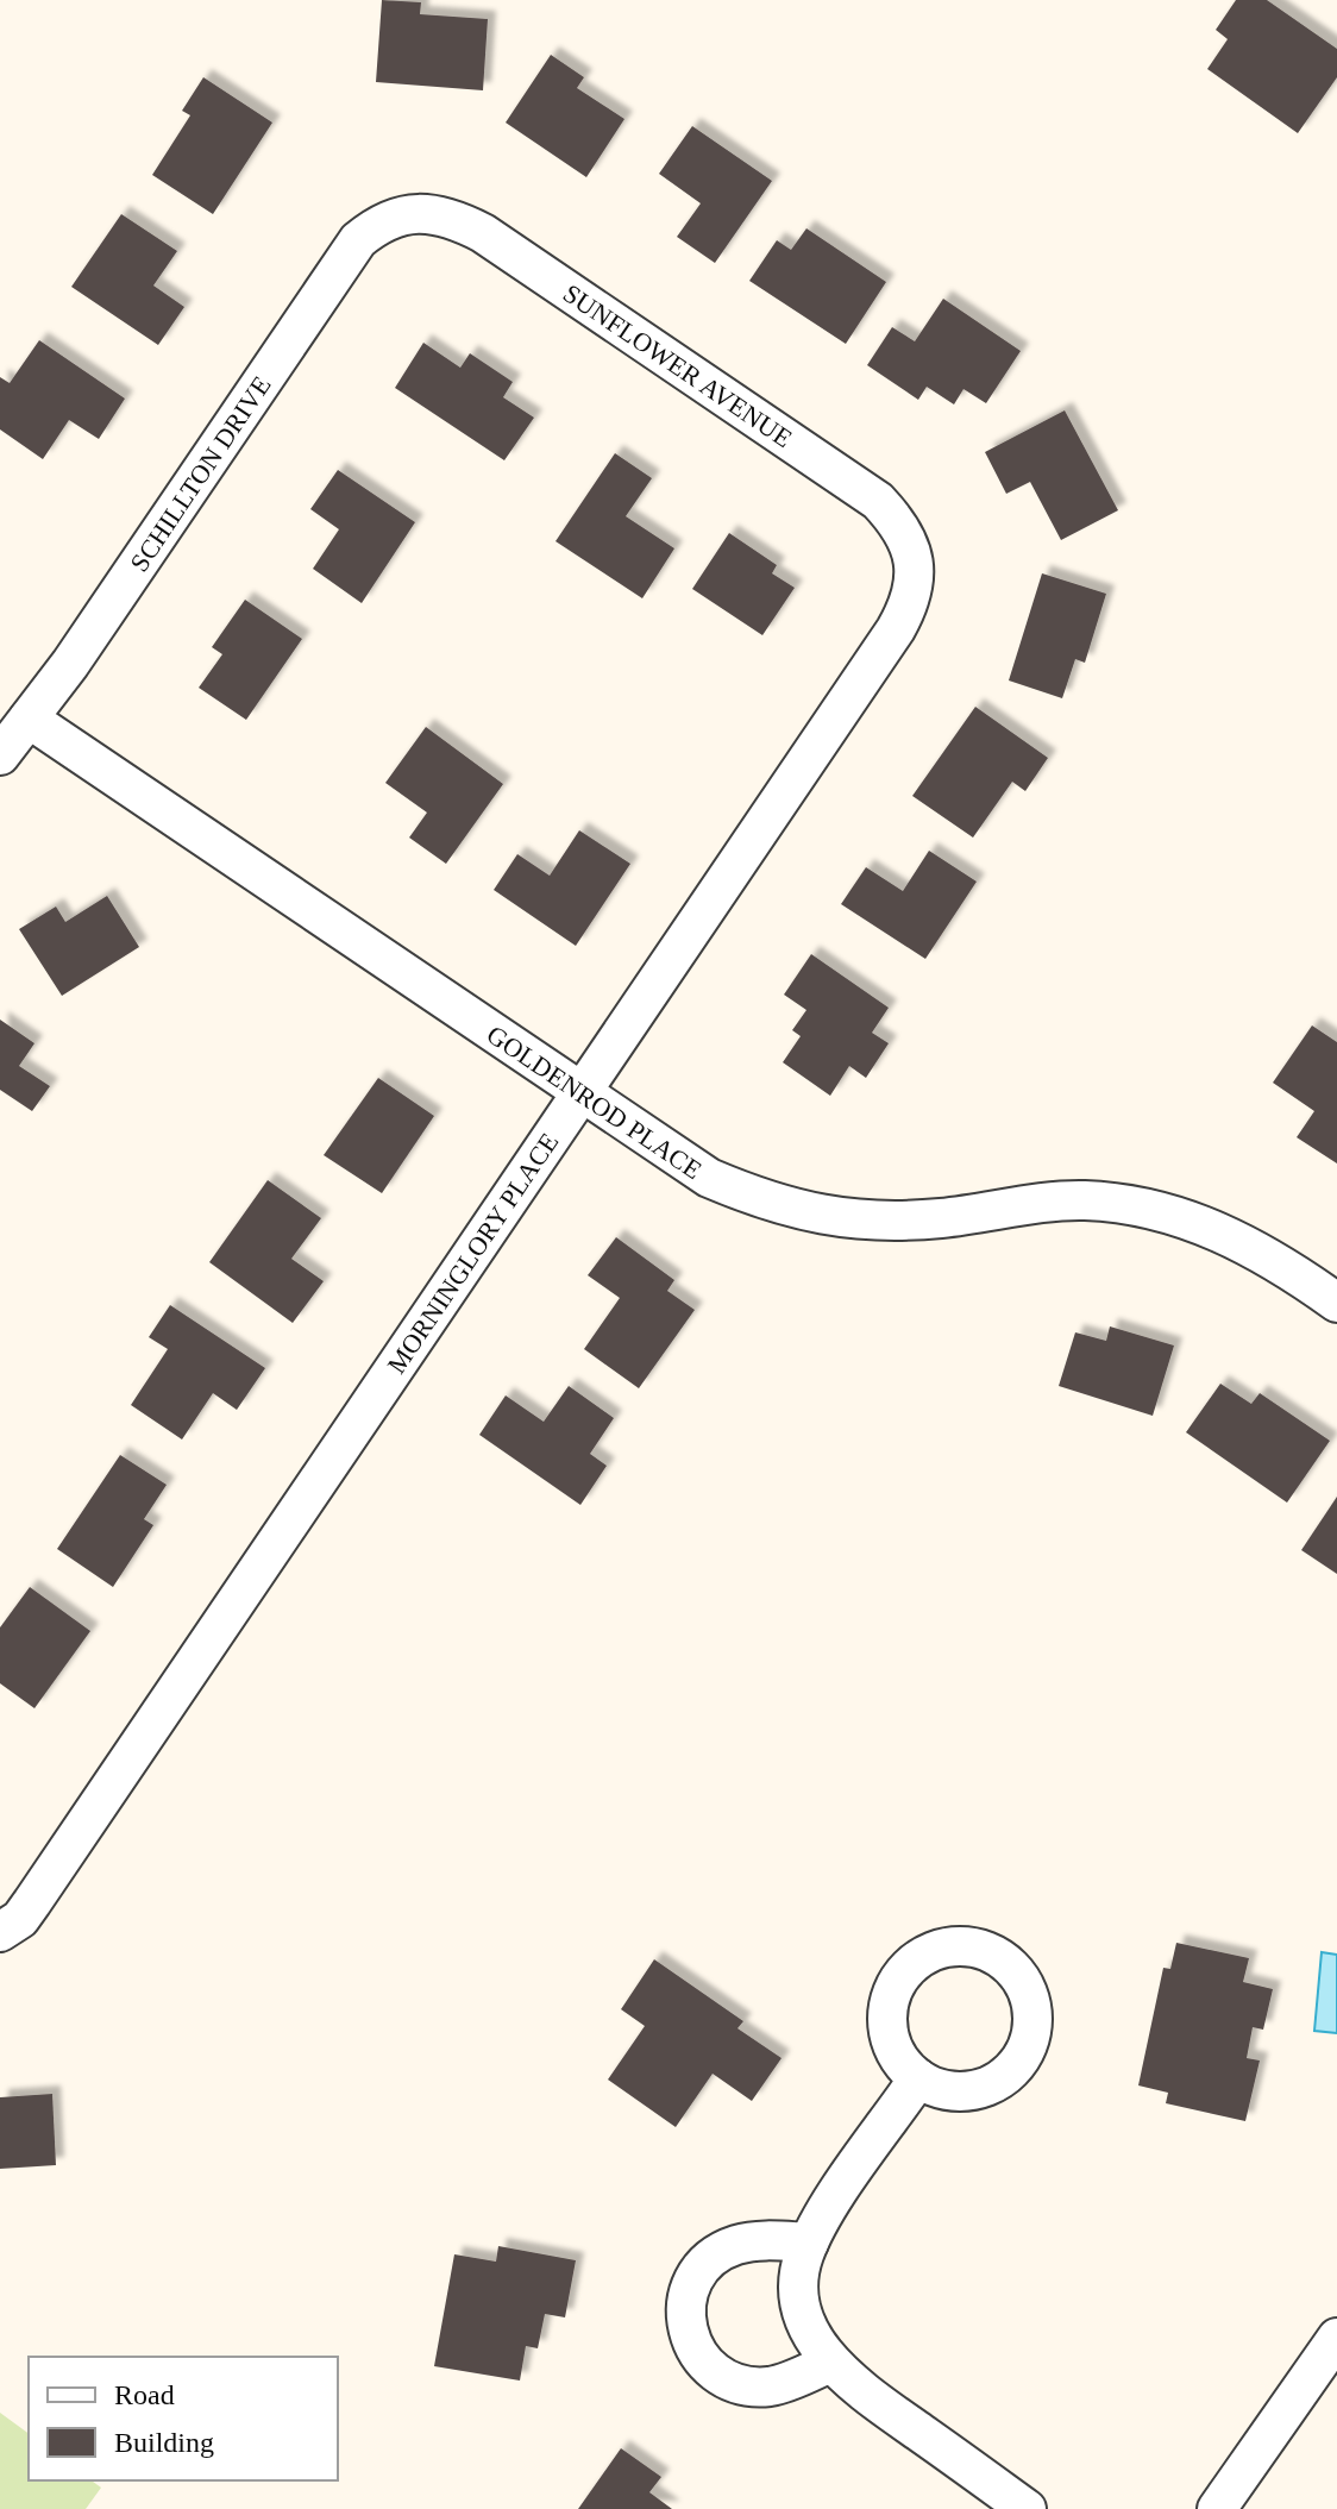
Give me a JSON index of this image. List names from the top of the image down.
{
  "streets": {
    "street": [
      "SUNFLOWER AVENUE",
      "SCHILLTON DRIVE",
      "GOLDENROD PLACE",
      "MORNINGLORY PLACE"
    ]
  },
  "crossings": [
    ["SUNFLOWER AVENUE", "SCHILLTON DRIVE"],
    ["SUNFLOWER AVENUE", "MORNINGLORY PLACE"],
    ["SCHILLTON DRIVE", "GOLDENROD PLACE"],
    ["GOLDENROD PLACE", "MORNINGLORY PLACE"]
  ],
  "legend": ["Road", "Building"]
}
